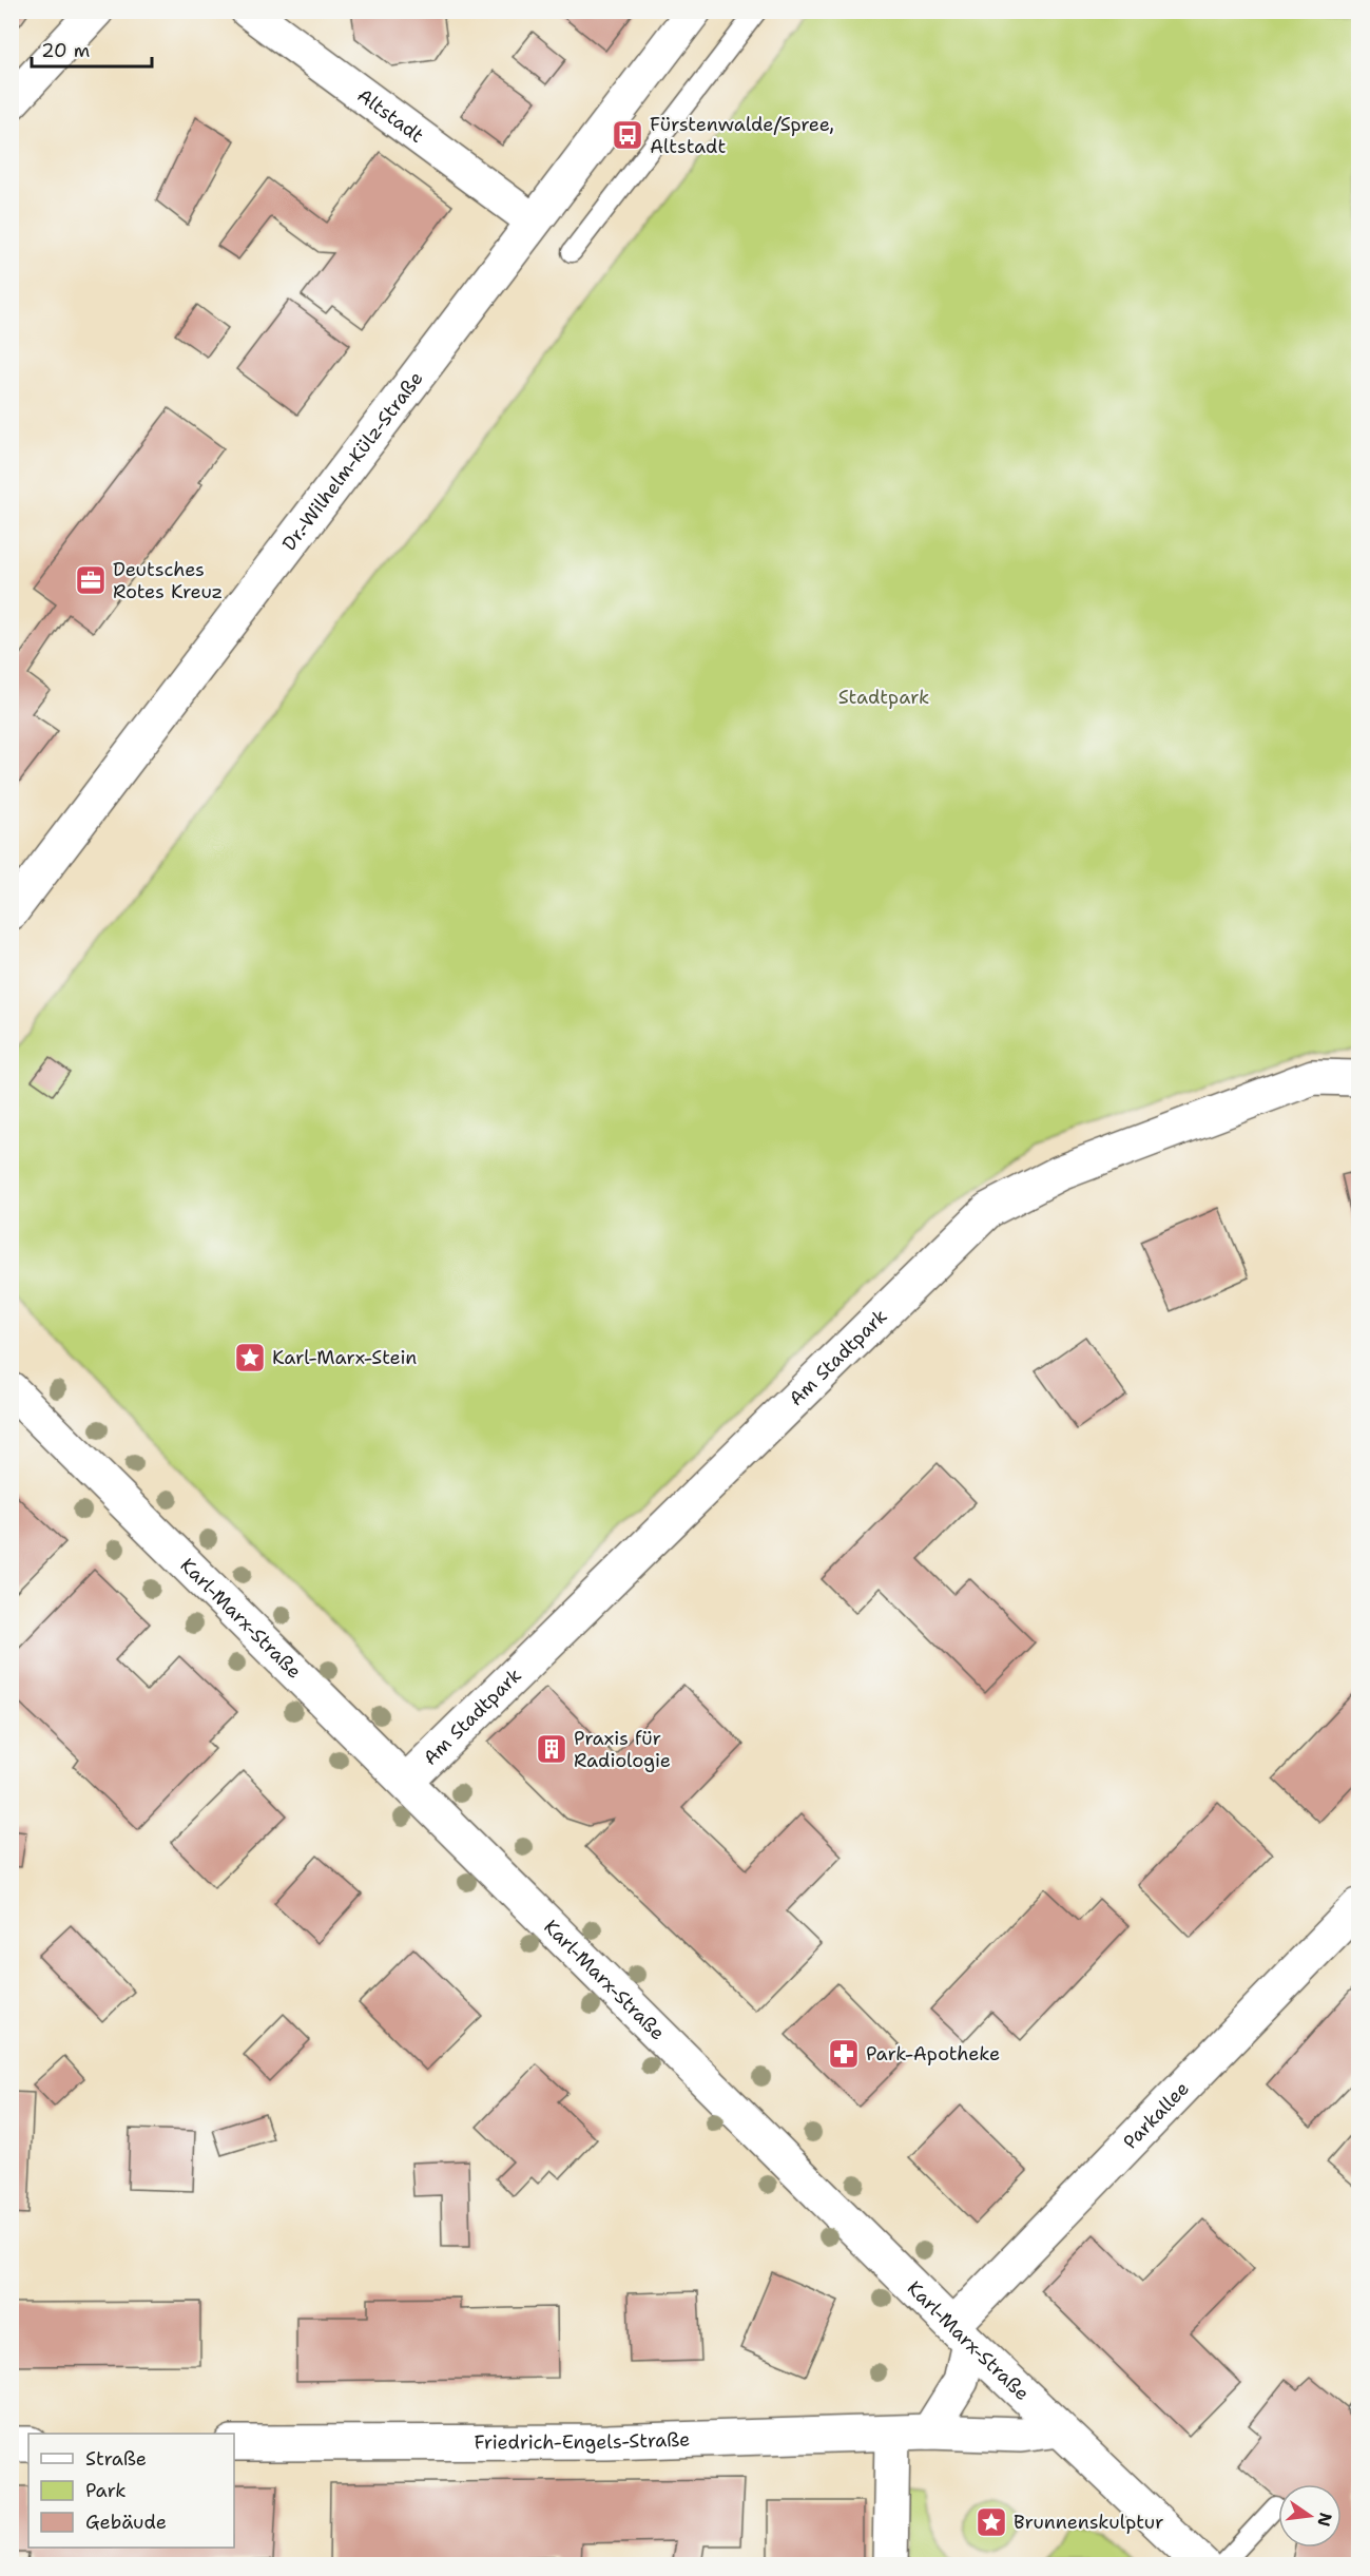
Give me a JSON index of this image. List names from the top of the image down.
{
  "streets": {
    "street": [
      "Altstadt",
      "Dr.-Wilhelm-Külz-Straße",
      "Am Stadtpark",
      "Karl-Marx-Straße",
      "Parkallee",
      "Friedrich-Engels-Straße"
    ]
  },
  "crossings": [
    ["Altstadt", "Dr.-Wilhelm-Külz-Straße"],
    ["Am Stadtpark", "Karl-Marx-Straße"],
    ["Karl-Marx-Straße", "Parkallee"],
    ["Karl-Marx-Straße", "Friedrich-Engels-Straße"]
  ],
  "parks": ["Stadtpark"],
  "places": {
    "bus stop": ["Fürstenwalde/Spree, Altstadt"],
    "office": ["Deutsches Rotes Kreuz"],
    "place": ["Karl-Marx-Stein", "Brunnenskulptur"],
    "building": ["Praxis für Radiologie"],
    "pharmacy": ["Park-Apotheke"]
  },
  "legend": ["Straße", "Park", "Gebäude"],
  "scale_bar": "20 m",
  "north": "right"
}
